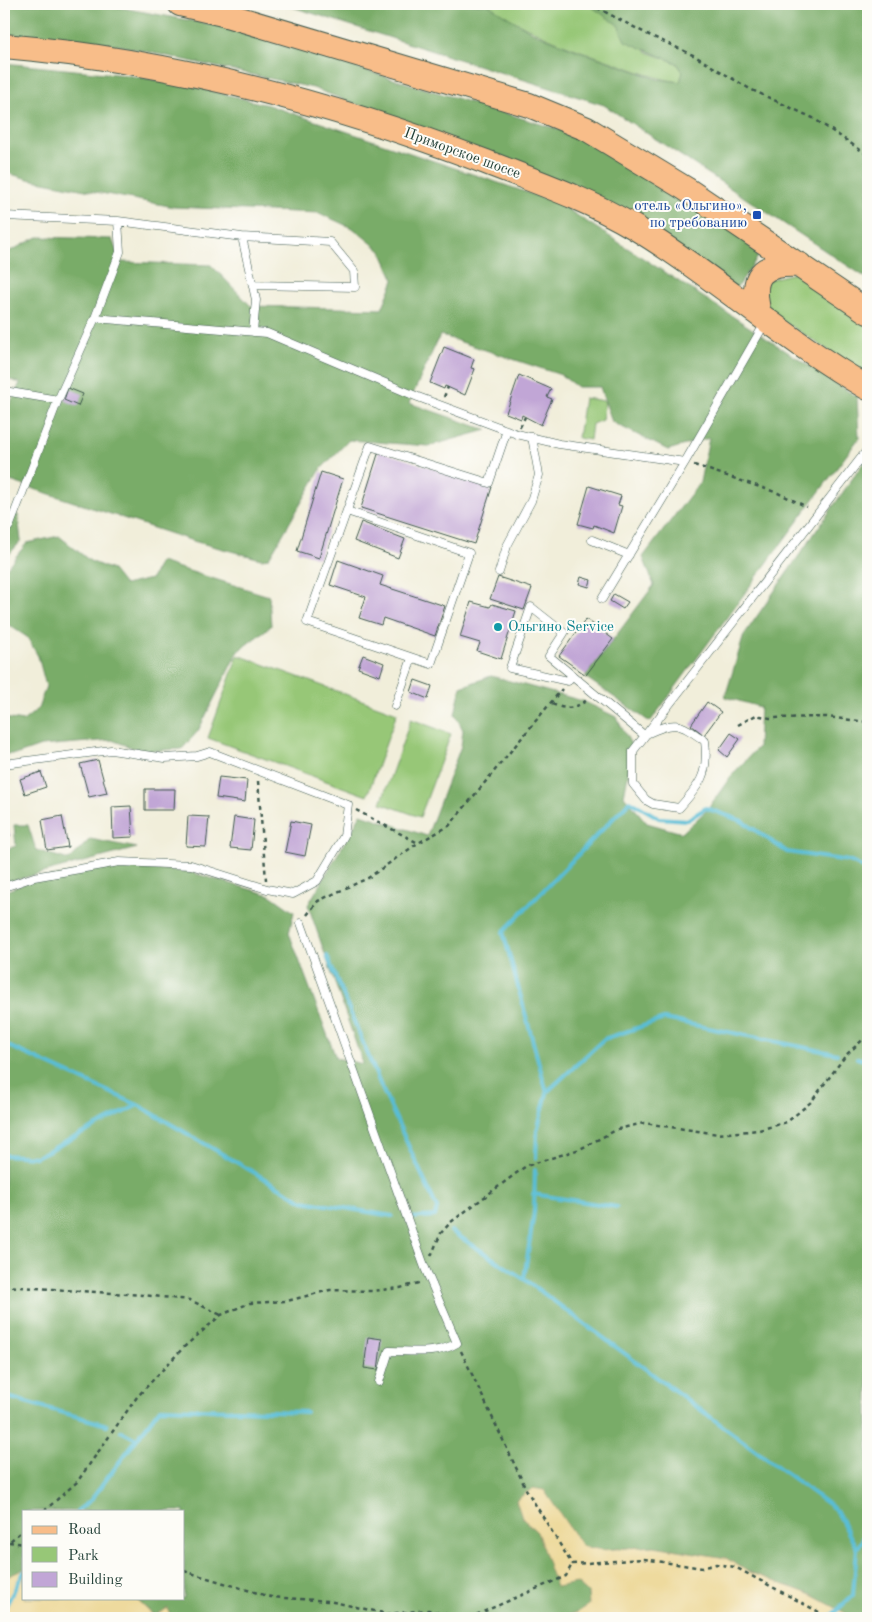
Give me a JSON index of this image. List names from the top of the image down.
{
  "streets": {
    "main road": ["Приморское шоссе"]
  },
  "places": {
    "transit": ["отель «Ольгино», по требованию"],
    "other": ["Ольгино Service"]
  },
  "legend": ["Road", "Park", "Building"]
}
